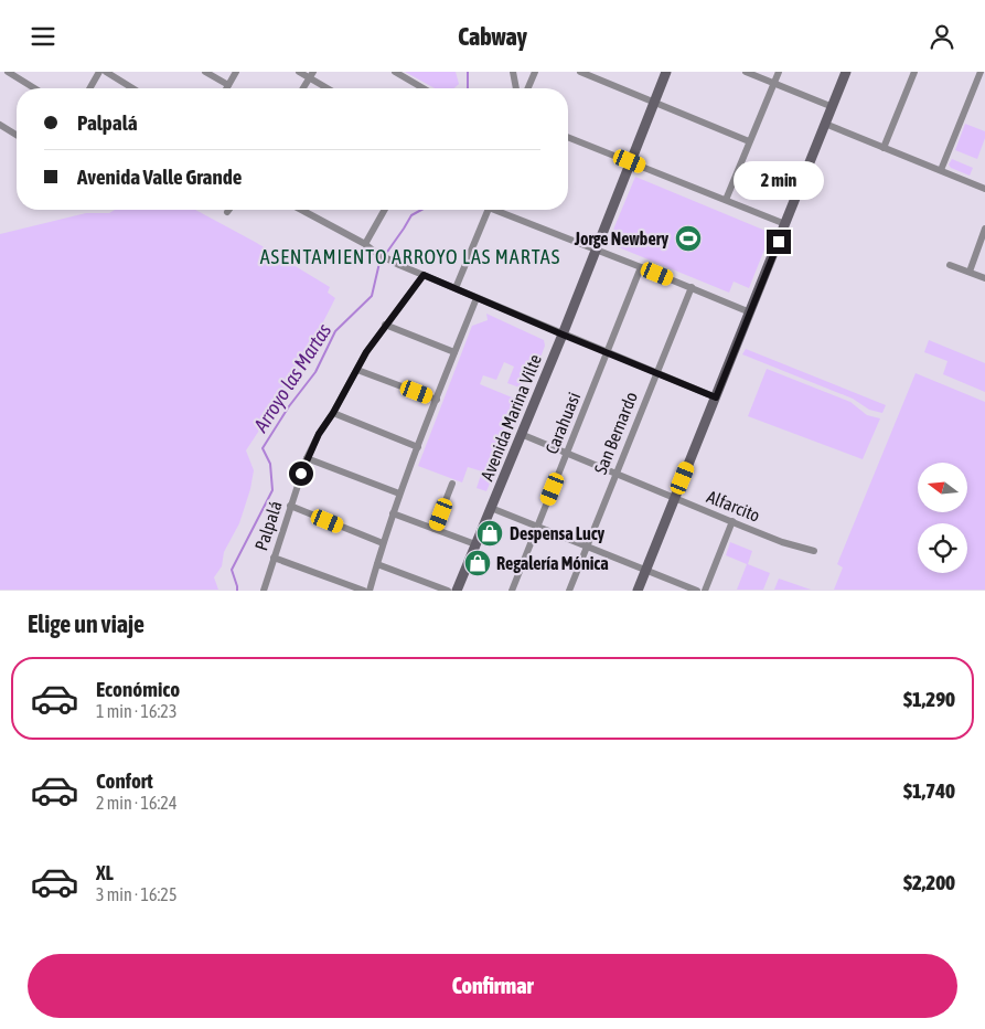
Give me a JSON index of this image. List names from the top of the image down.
{
  "streets": {
    "street": [
      "Avenida Marina Vilte",
      "Carahuasi",
      "San Bernardo",
      "Alfarcito",
      "Palpalá"
    ]
  },
  "crossings": [
    ["Avenida Marina Vilte", "Alfarcito"],
    ["Carahuasi", "Alfarcito"],
    ["San Bernardo", "Alfarcito"]
  ],
  "districts": ["ASENTAMIENTO ARROYO LAS MARTAS"],
  "water": ["Arroyo las Martas"],
  "places": {
    "sports": ["Jorge Newbery"],
    "shop": ["Despensa Lucy", "Regalería Mónica"]
  },
  "north": "left",
  "page": {
    "header": "Cabway",
    "banner": ["Palpalá", "Avenida Valle Grande"],
    "bubble": "2 min",
    "heading": "Elige un viaje",
    "list": [
      {
        "name": "Económico",
        "note": "1 min · 16:23",
        "value": "$1,290"
      },
      {
        "name": "Confort",
        "note": "2 min · 16:24",
        "value": "$1,740"
      },
      {
        "name": "XL",
        "note": "3 min · 16:25",
        "value": "$2,200"
      }
    ],
    "buttons": "Confirmar"
  }
}
